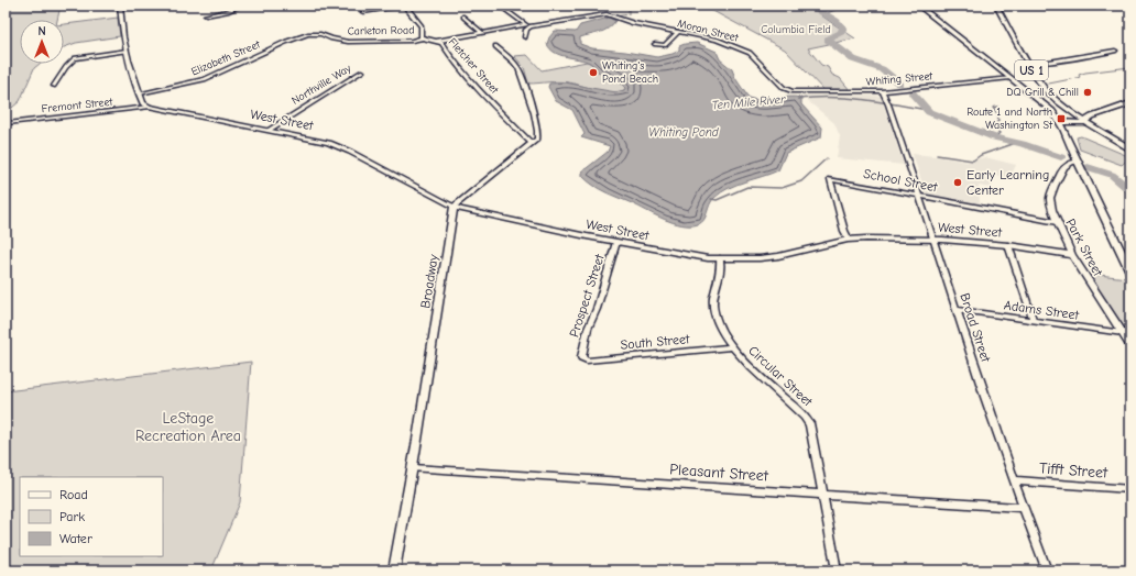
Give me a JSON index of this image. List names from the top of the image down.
{
  "streets": {
    "main road": ["US 1"],
    "street": [
      "Carleton Road",
      "Moran Street",
      "Elizabeth Street",
      "Fletcher Street",
      "Whiting Street",
      "Northville Way",
      "Fremont Street",
      "West Street",
      "School Street",
      "Park Street",
      "Broadway",
      "Prospect Street",
      "Adams Street",
      "Broad Street",
      "South Street",
      "Circular Street",
      "Tifft Street",
      "Pleasant Street"
    ]
  },
  "crossings": [
    ["Carleton Road", "Elizabeth Street"],
    ["Carleton Road", "Fletcher Street"],
    ["Moran Street", "Whiting Street"],
    ["Whiting Street", "Broad Street"],
    ["Northville Way", "West Street"],
    ["Fremont Street", "West Street"],
    ["West Street", "School Street"],
    ["West Street", "Park Street"],
    ["West Street", "Broadway"],
    ["West Street", "Prospect Street"],
    ["West Street", "Broad Street"],
    ["West Street", "Circular Street"],
    ["School Street", "Park Street"],
    ["School Street", "Broad Street"],
    ["Park Street", "Adams Street"],
    ["Broadway", "Pleasant Street"],
    ["Prospect Street", "South Street"],
    ["Adams Street", "Broad Street"],
    ["Broad Street", "Tifft Street"],
    ["Broad Street", "Pleasant Street"],
    ["South Street", "Circular Street"],
    ["Circular Street", "Pleasant Street"]
  ],
  "water": ["Ten Mile River", "Whiting Pond"],
  "parks": ["Columbia Field", "LeStage Recreation Area"],
  "places": {
    "other": ["Whiting's Pond Beach", "DQ Grill & Chill", "Early Learning Center"],
    "transit": ["Route 1 and North Washington St"]
  },
  "legend": ["Road", "Park", "Water"],
  "north": "top"
}
